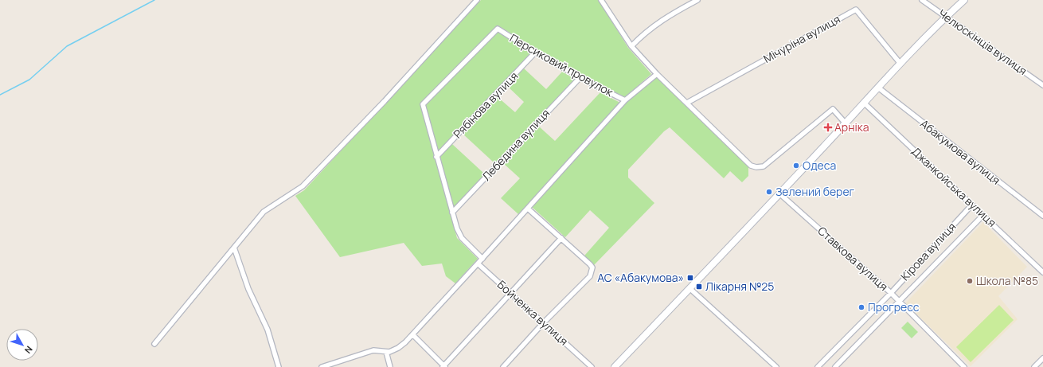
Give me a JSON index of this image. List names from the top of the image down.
{
  "streets": {
    "street": [
      "Мічуріна вулиця",
      "Челюскінців вулиця",
      "Персиковий провулок",
      "Рябінова вулиця",
      "Лебедина вулиця",
      "Абакумова вулиця",
      "Джанкойська вулиця",
      "Кірова вулиця",
      "Ставкова вулиця",
      "Бойченка вулиця"
    ]
  },
  "crossings": [
    ["Персиковий провулок", "Рябінова вулиця"],
    ["Персиковий провулок", "Лебедина вулиця"],
    ["Джанкойська вулиця", "Кірова вулиця"],
    ["Кірова вулиця", "Ставкова вулиця"]
  ],
  "places": {
    "health": ["Арніка"],
    "other": [
      "Одеса",
      "Зелений берег",
      "Школа №85",
      "Прогресс"
    ],
    "transit": ["АС «Абакумова»", "Лікарня №25"]
  },
  "north": "bottom right"
}
